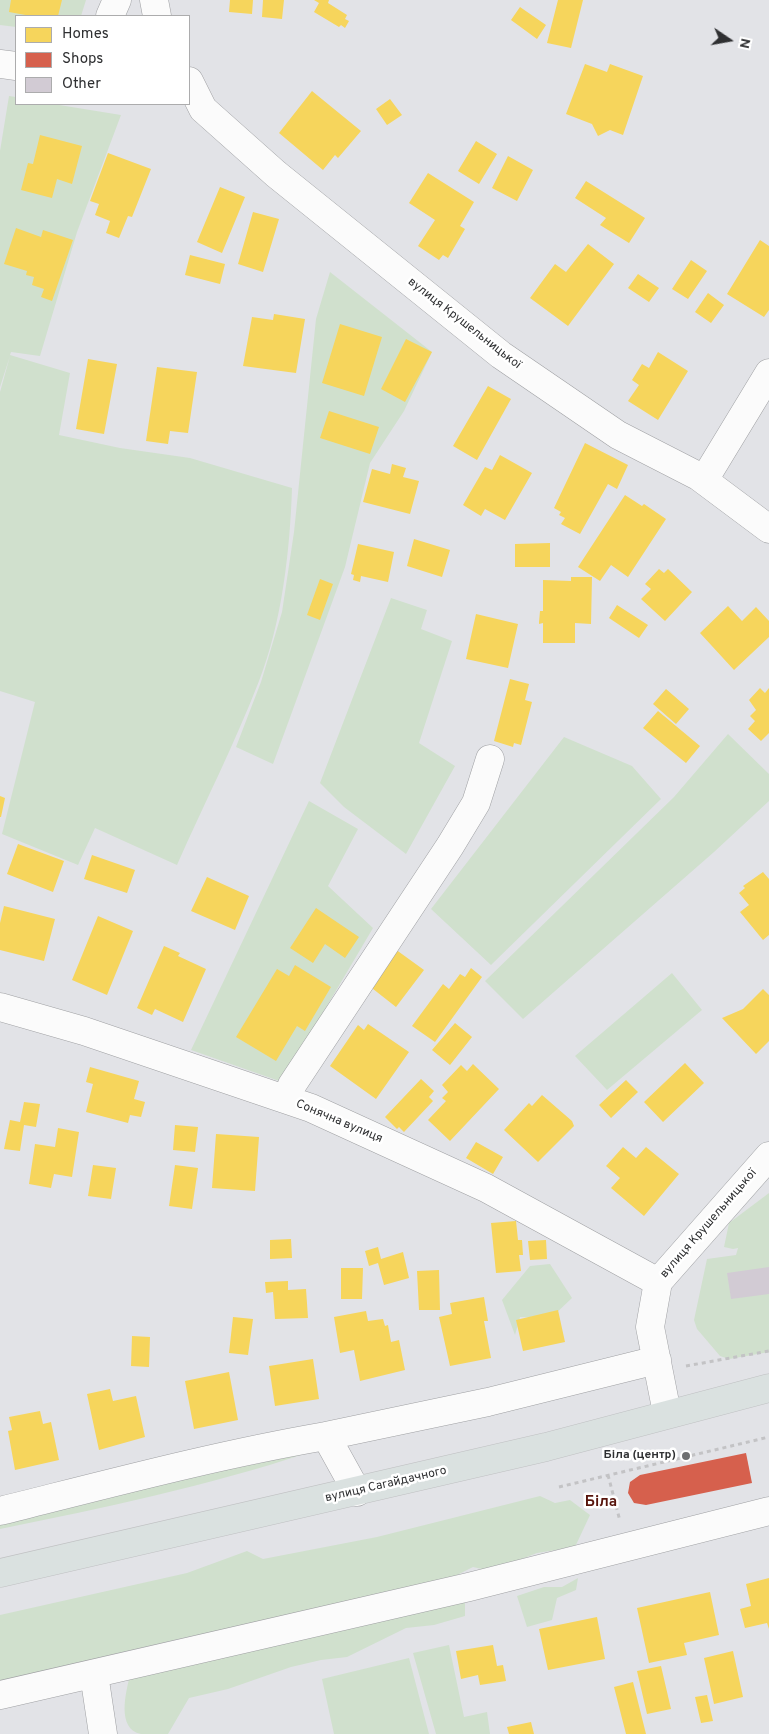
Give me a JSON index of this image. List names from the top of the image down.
{
  "streets": {
    "main road": ["вулиця Сагайдачного"],
    "street": ["вулиця Крушельницької", "Сонячна вулиця"]
  },
  "crossings": [
    ["вулиця Крушельницької", "Сонячна вулиця"],
    ["вулиця Крушельницької", "вулиця Сагайдачного"]
  ],
  "districts": ["Біла"],
  "places": ["Біла (центр)"],
  "legend": ["Homes", "Shops", "Other"],
  "north": "right"
}
